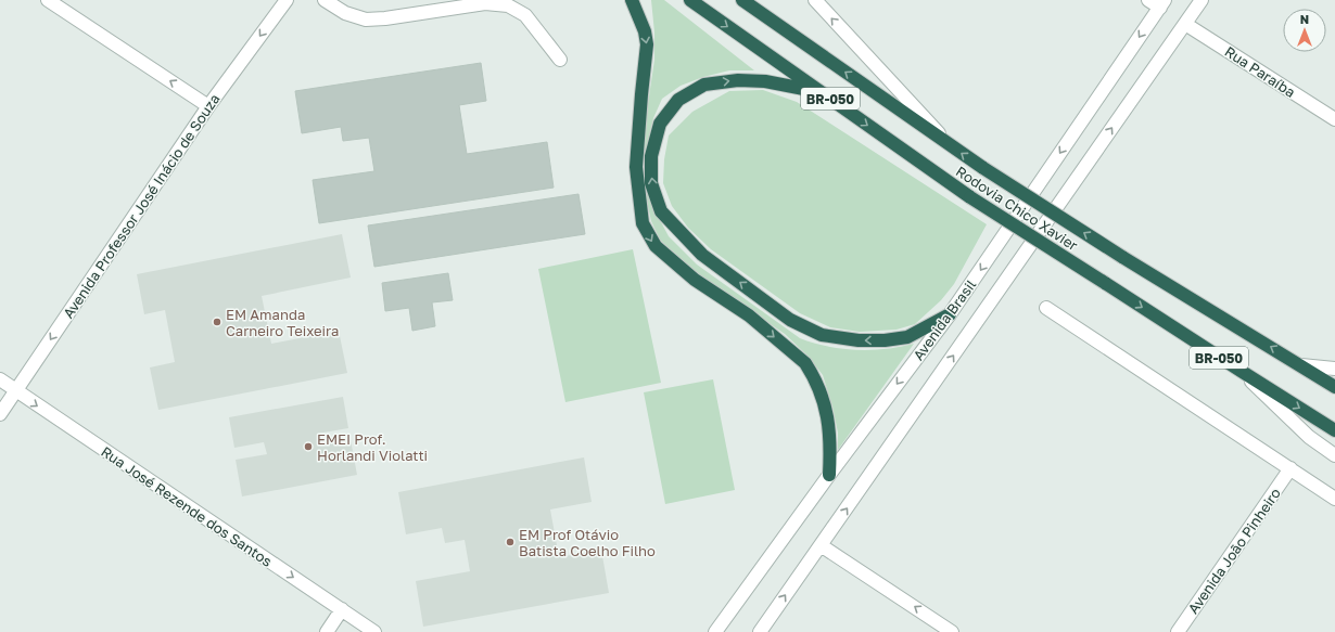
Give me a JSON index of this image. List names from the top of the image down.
{
  "streets": {
    "highway": ["BR-050", "Rodovia Chico Xavier"],
    "street": [
      "Rua Paraíba",
      "Avenida Professor José Inácio de Souza",
      "Avenida Brasil",
      "Rua José Rezende dos Santos",
      "Avenida João Pinheiro"
    ]
  },
  "crossings": [
    ["Rua Paraíba", "Avenida Brasil"],
    ["Avenida Professor José Inácio de Souza", "Rua José Rezende dos Santos"]
  ],
  "one_way": ["Avenida Professor José Inácio de Souza", "Rua José Rezende dos Santos"],
  "places": ["EM Amanda Carneiro Teixeira", "EMEI Prof. Horlandi Violatti", "EM Prof Otávio Batista Coelho Filho"],
  "north": "top"
}
